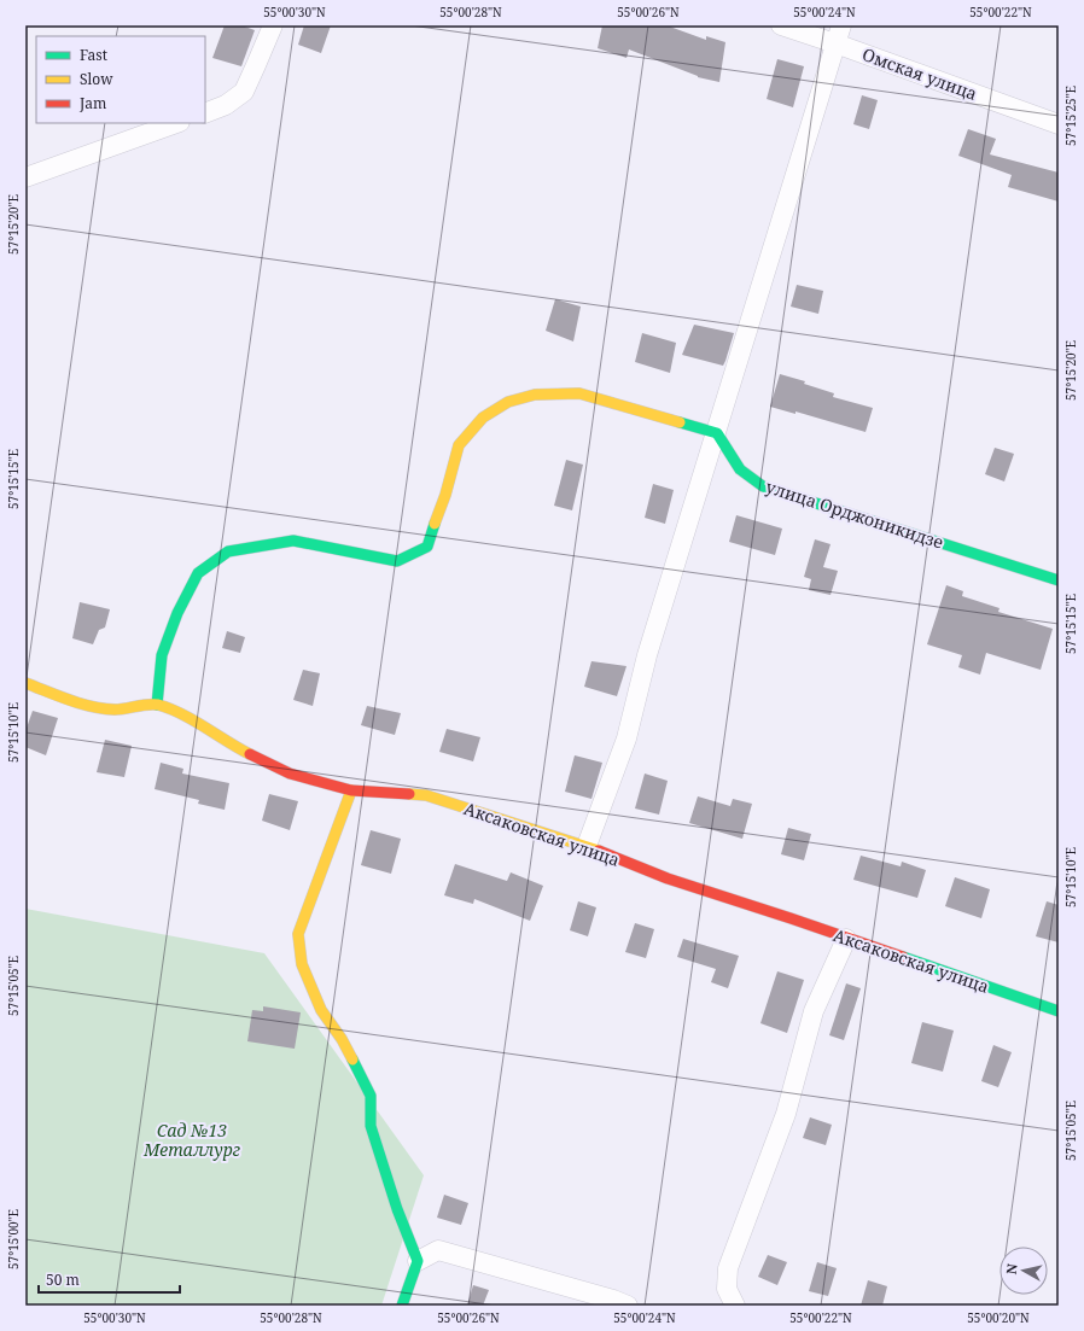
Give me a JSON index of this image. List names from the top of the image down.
{
  "streets": {
    "street": ["Омская улица", "улица Орджоникидзе", "Аксаковская улица"]
  },
  "parks": ["Сад №13 Металлург"],
  "legend": ["Fast", "Slow", "Jam"],
  "scale_bar": "50 m",
  "north": "left",
  "coordinates": [
    "55°00'30\"N",
    "55°00'28\"N",
    "55°00'26\"N",
    "55°00'24\"N",
    "55°00'22\"N",
    "57°15'25\"E",
    "57°15'20\"E",
    "57°15'15\"E",
    "57°15'10\"E",
    "57°15'05\"E",
    "57°15'00\"E",
    "55°00'20\"N"
  ]
}
